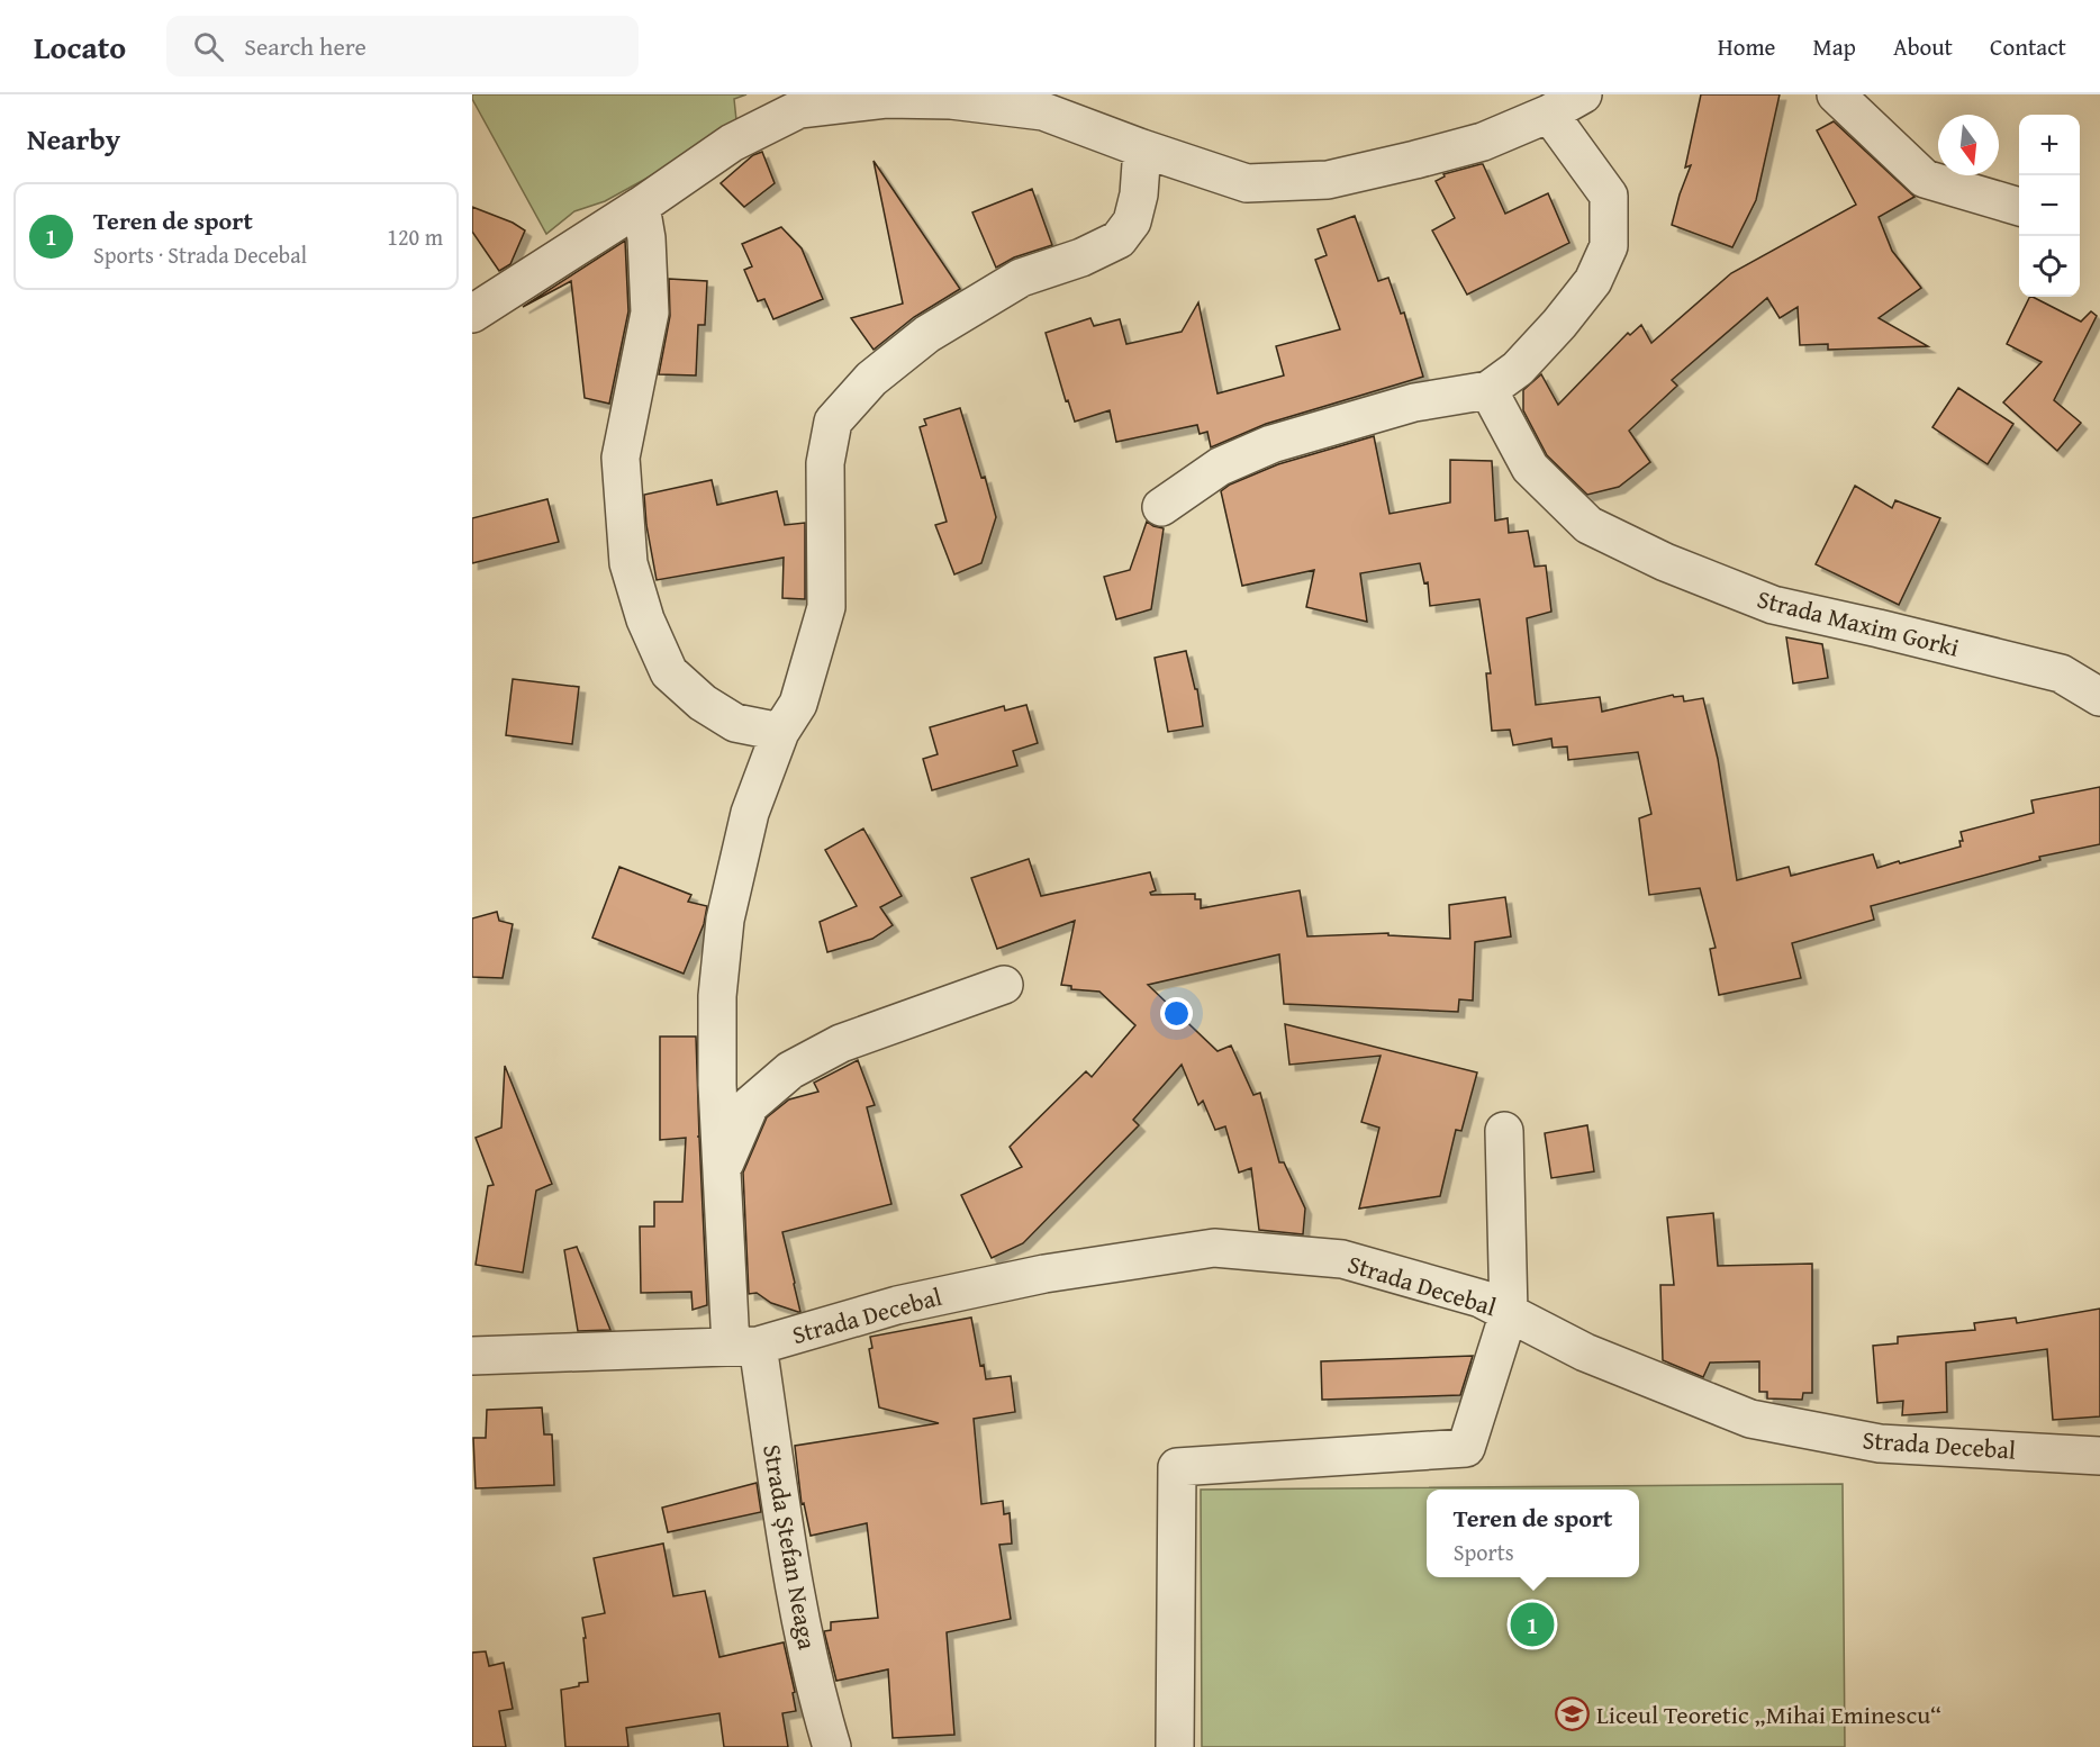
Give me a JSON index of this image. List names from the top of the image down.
{
  "streets": {
    "street": ["Strada Maxim Gorki", "Strada Decebal", "Strada Ștefan Neaga"]
  },
  "crossings": [
    ["Strada Decebal", "Strada Ștefan Neaga"]
  ],
  "places": {
    "school or university": ["Liceul Teoretic „Mihai Eminescu“"]
  },
  "north": "bottom",
  "page": {
    "header": "Locato",
    "search": "Search here",
    "nav": [
      "Home",
      "Map",
      "About",
      "Contact"
    ],
    "heading": "Nearby",
    "map_buttons": ["+", "−"],
    "list": [
      {
        "mark": "1",
        "name": "Teren de sport",
        "note": "Sports · Strada Decebal",
        "value": "120 m"
      }
    ],
    "popup": ["Teren de sport", "Sports"],
    "pins": "1"
  }
}
